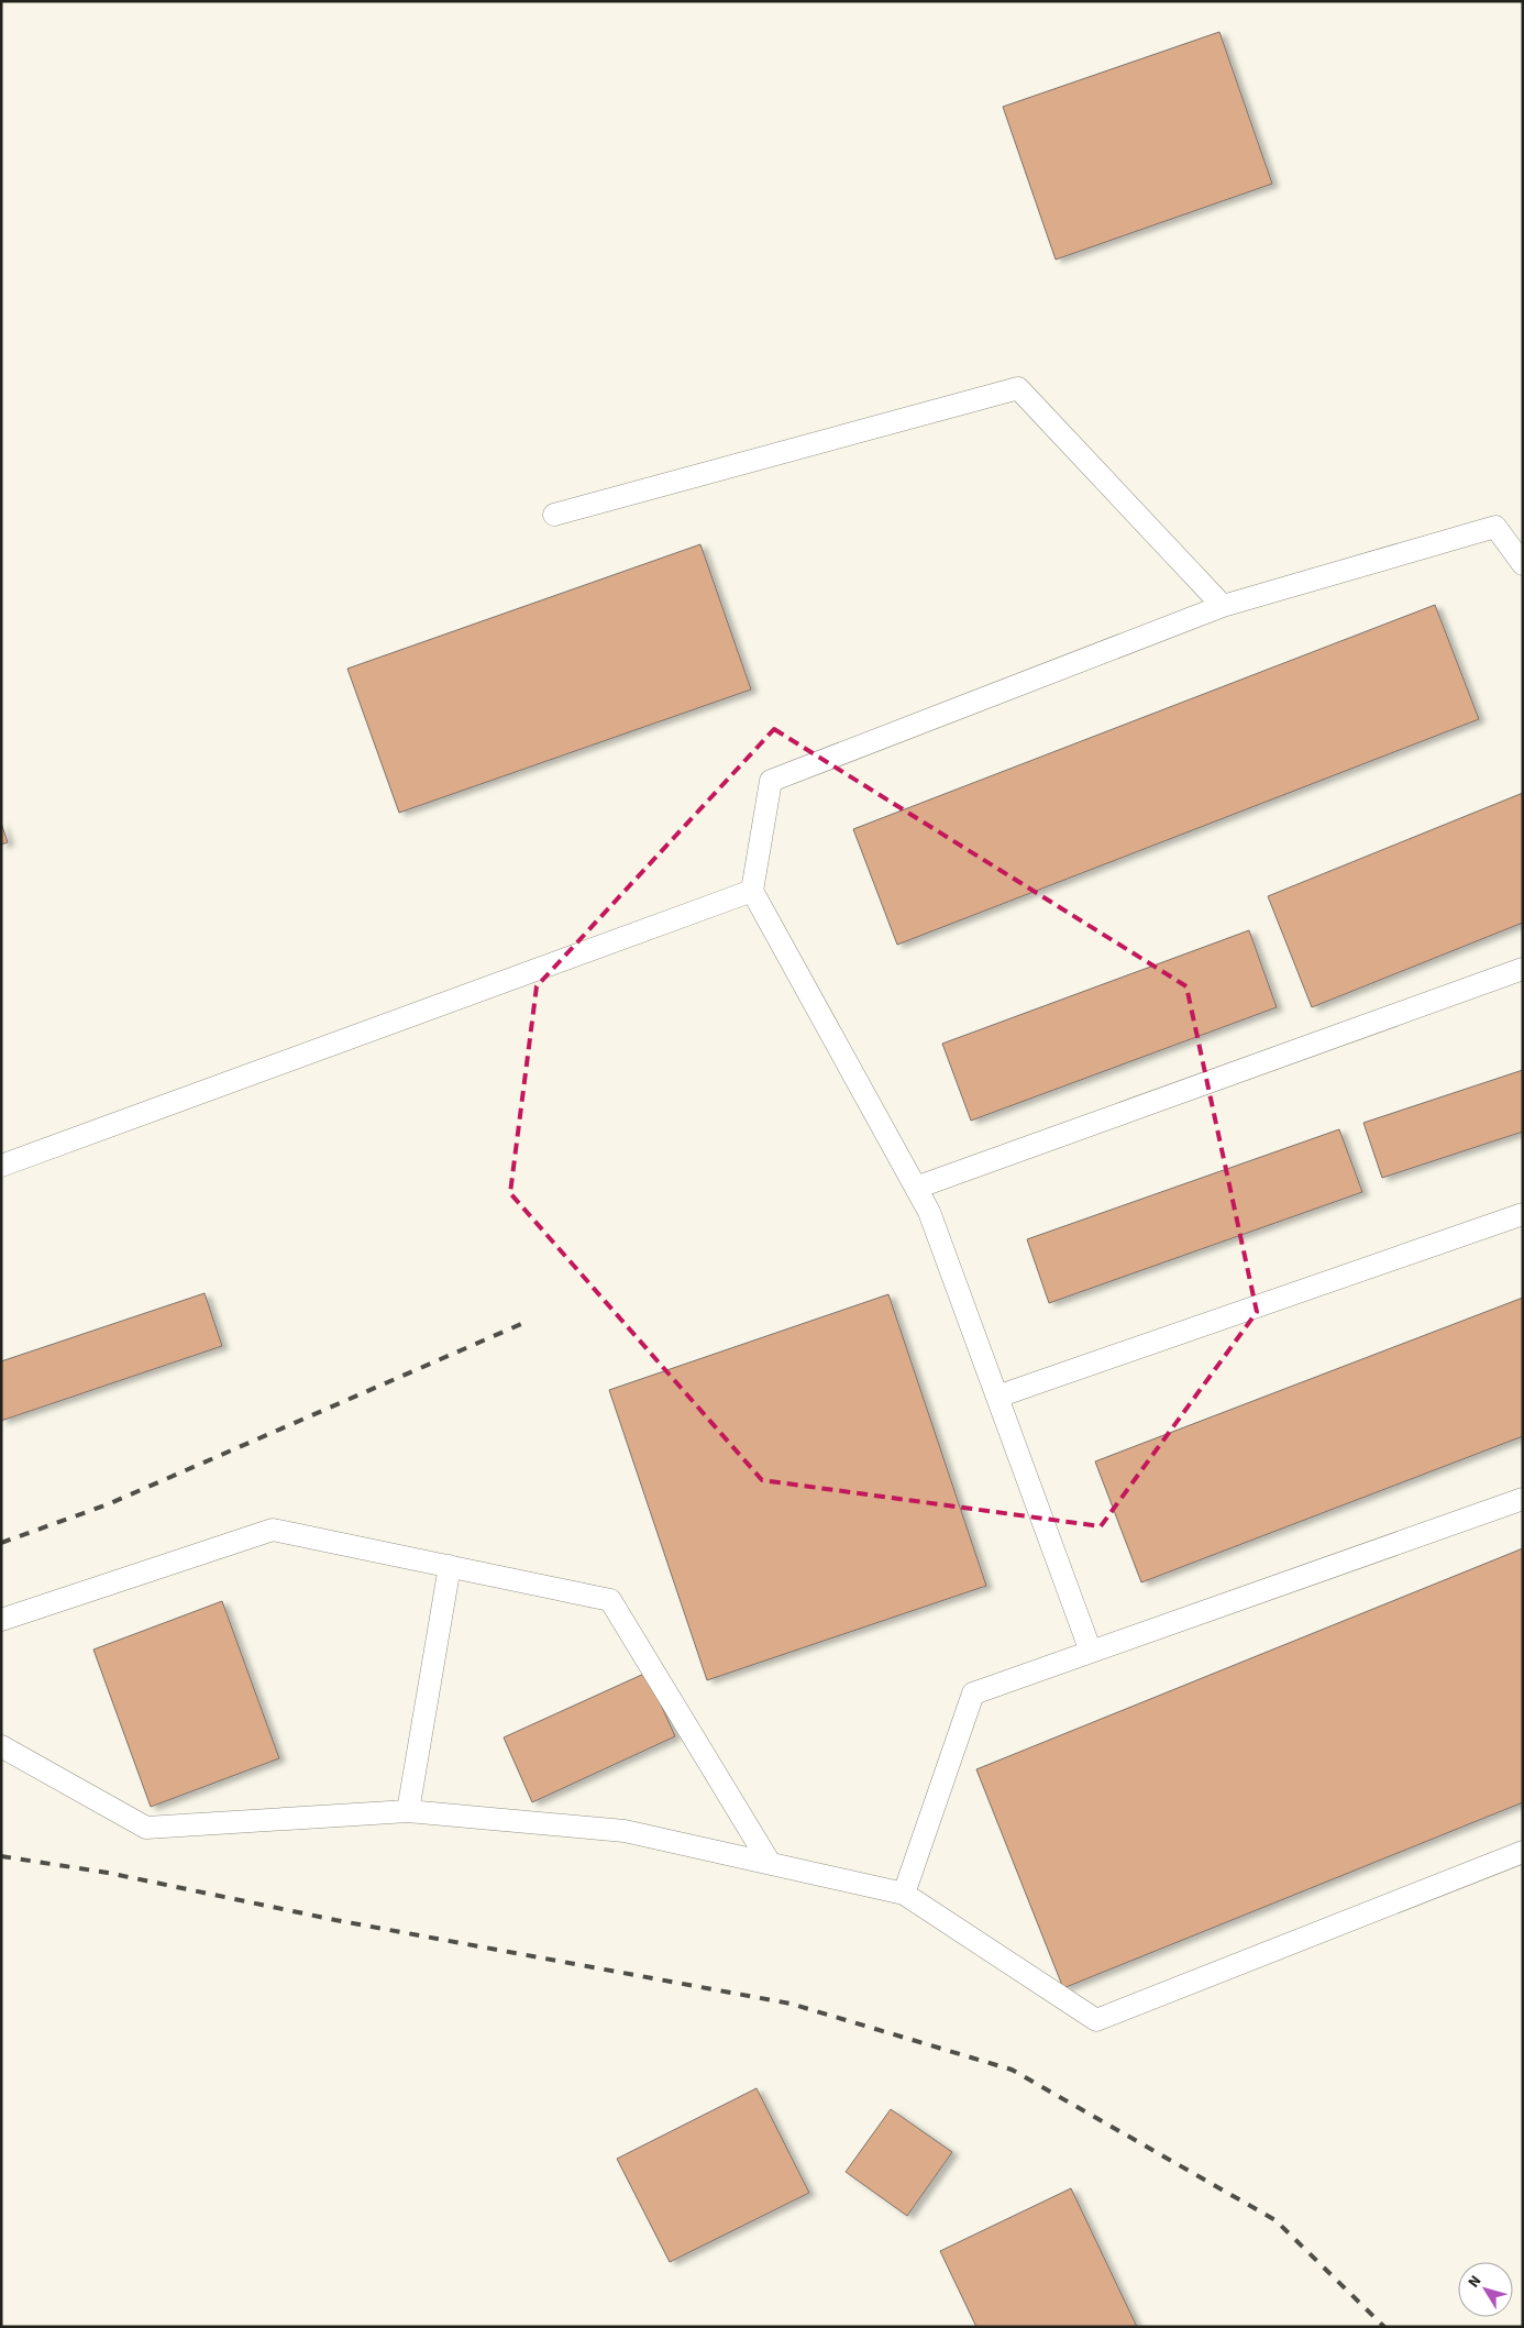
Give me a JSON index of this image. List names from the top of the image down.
{
  "north": "top left"
}
